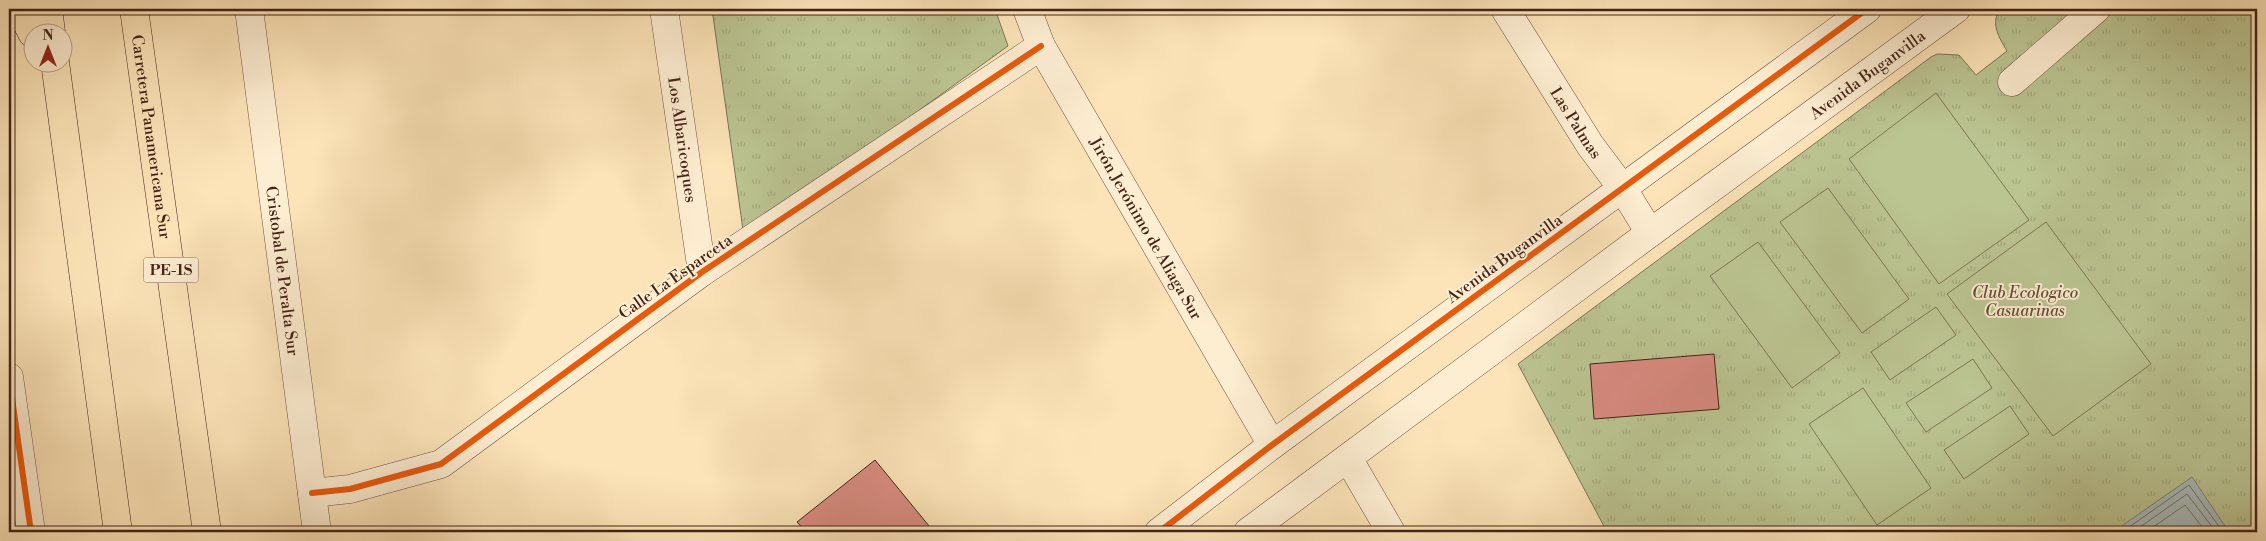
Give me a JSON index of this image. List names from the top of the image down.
{
  "streets": {
    "highway": ["Carretera Panamericana Sur", "PE-1S"],
    "street": [
      "Avenida Buganvilla",
      "Las Palmas",
      "Los Albaricoques",
      "Jirón Jerónimo de Aliaga Sur",
      "Cristobal de Peralta Sur",
      "Calle La Esparceta"
    ]
  },
  "crossings": [
    ["Avenida Buganvilla", "Las Palmas"],
    ["Avenida Buganvilla", "Jirón Jerónimo de Aliaga Sur"],
    ["Los Albaricoques", "Calle La Esparceta"],
    ["Jirón Jerónimo de Aliaga Sur", "Calle La Esparceta"],
    ["Cristobal de Peralta Sur", "Calle La Esparceta"]
  ],
  "parks": ["Club Ecologico Casuarinas"],
  "north": "top"
}
